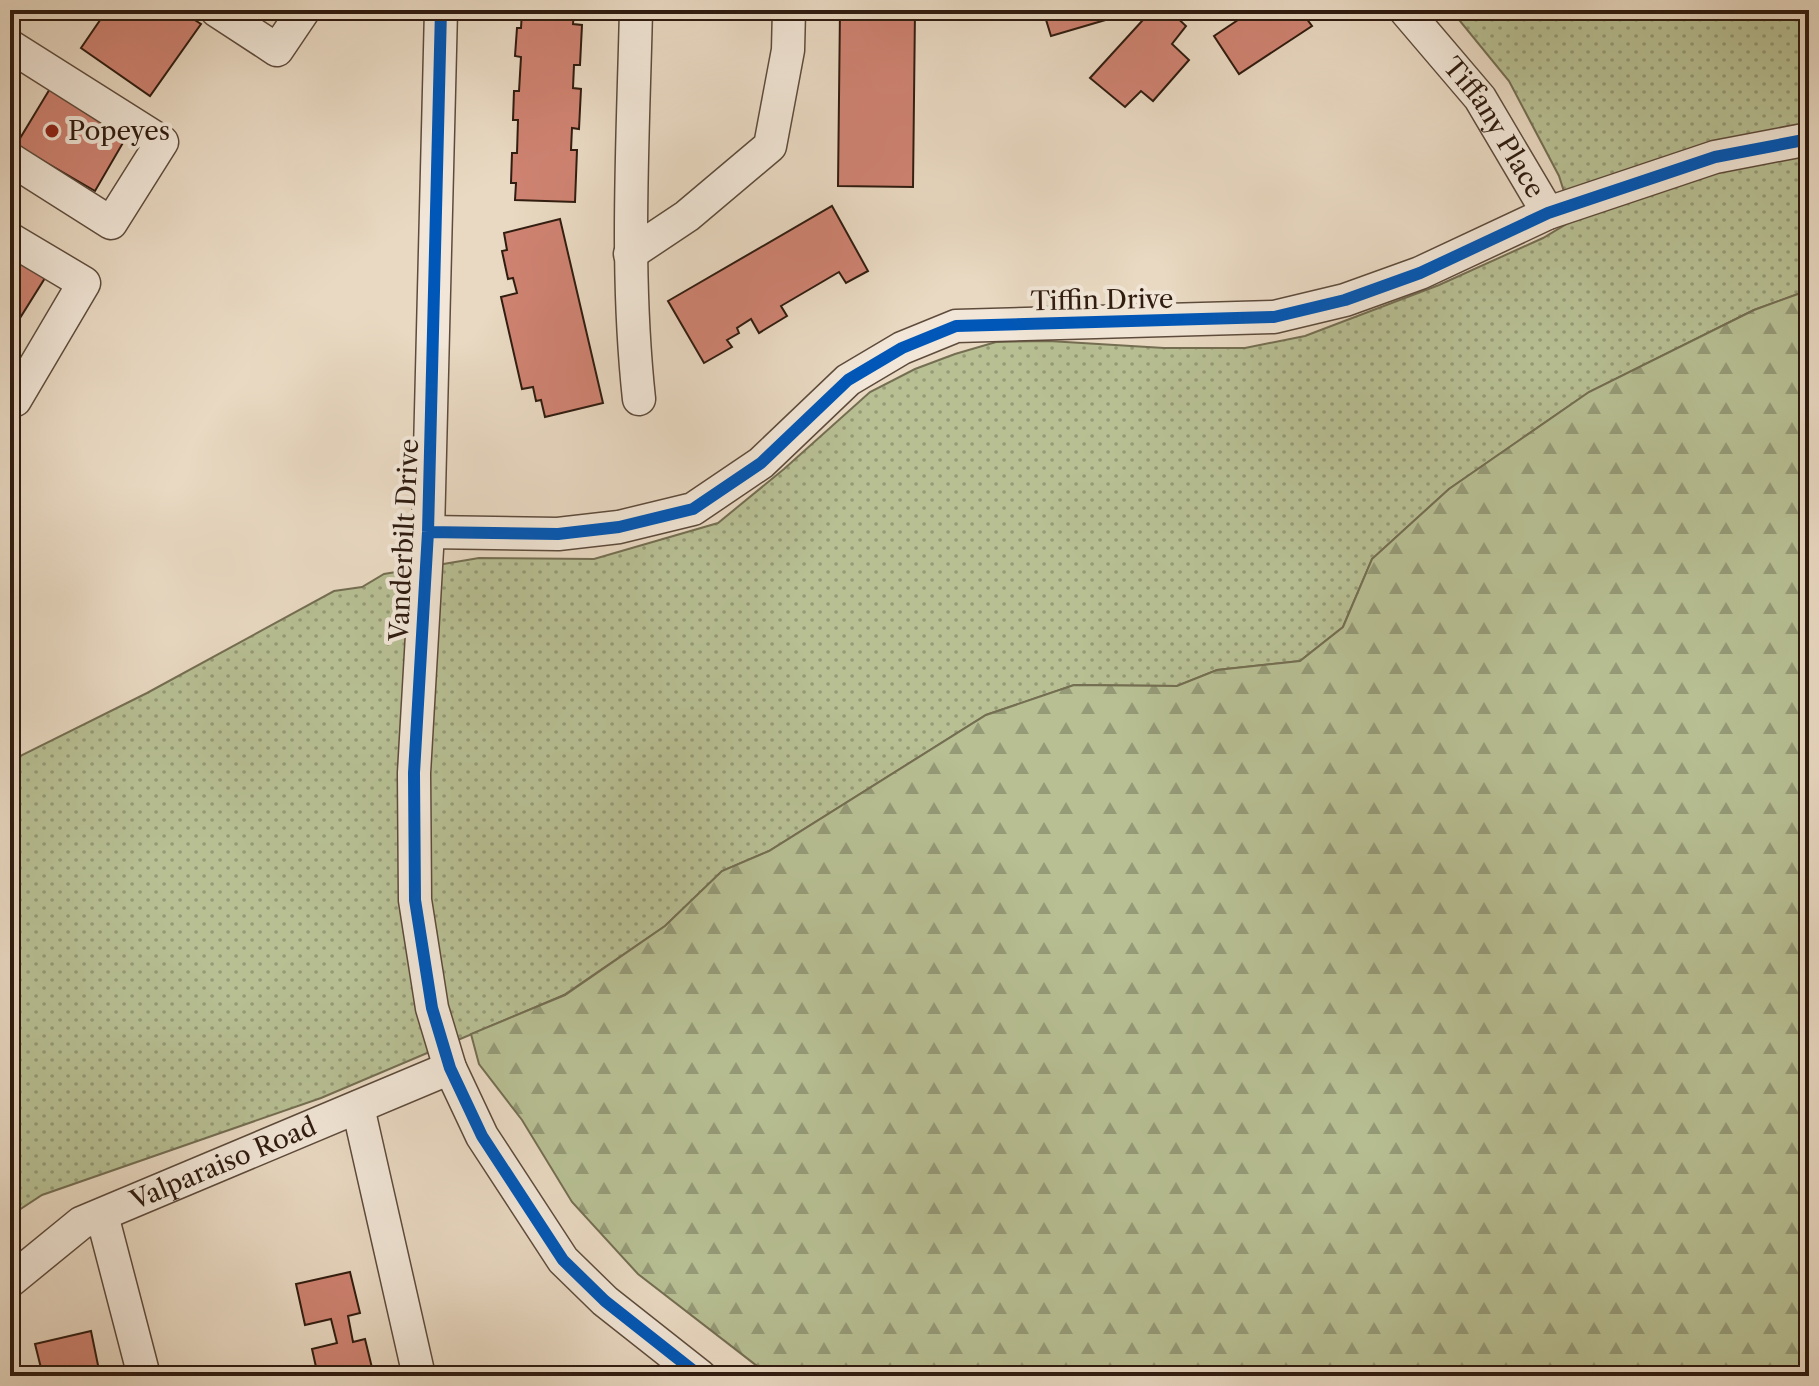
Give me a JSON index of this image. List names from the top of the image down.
{
  "streets": {
    "street": [
      "Tiffany Place",
      "Tiffin Drive",
      "Vanderbilt Drive",
      "Valparaiso Road"
    ]
  },
  "crossings": [
    ["Tiffany Place", "Tiffin Drive"],
    ["Tiffin Drive", "Vanderbilt Drive"],
    ["Vanderbilt Drive", "Valparaiso Road"]
  ],
  "places": ["Popeyes"]
}
